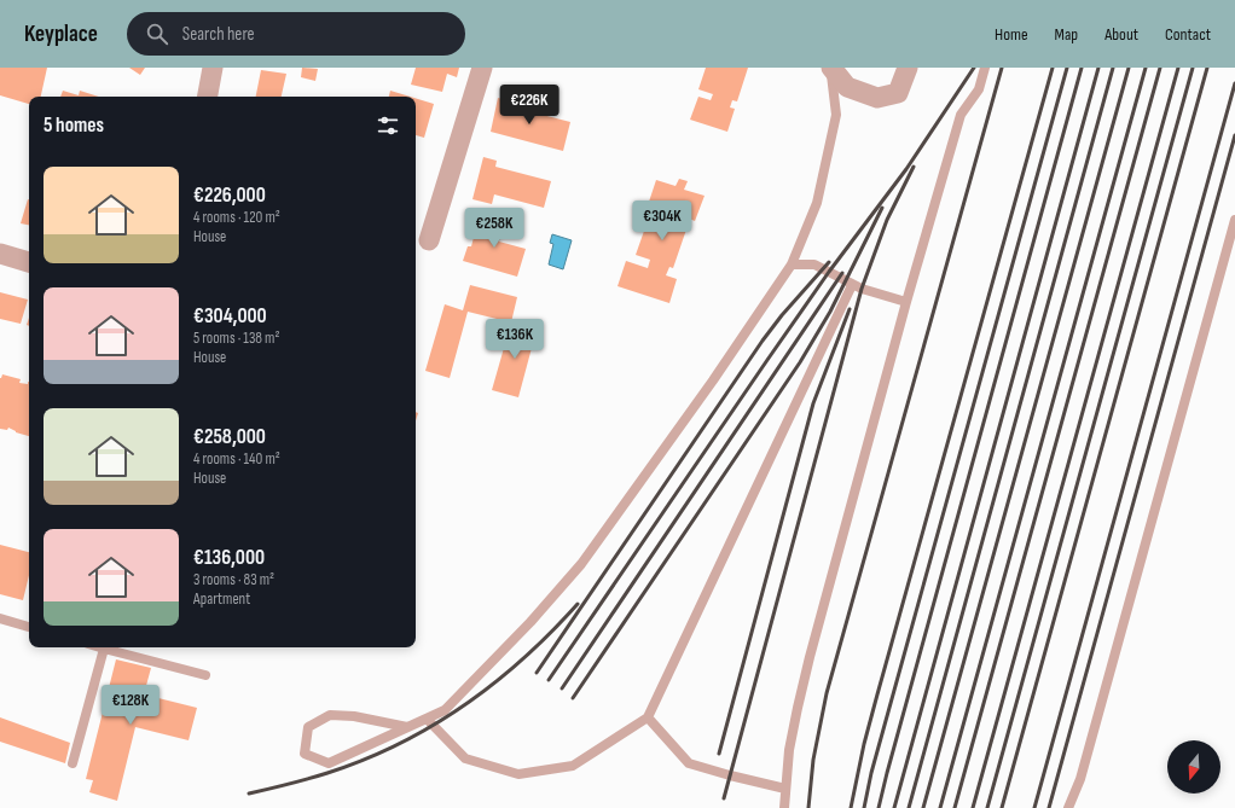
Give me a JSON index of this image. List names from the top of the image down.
{
  "north": "bottom",
  "page": {
    "header": "Keyplace",
    "search": "Search here",
    "nav": [
      "Home",
      "Map",
      "About",
      "Contact"
    ],
    "price": [
      "€226K",
      "€304K",
      "€258K",
      "€136K",
      "€128K"
    ],
    "heading": "5 homes",
    "list": [
      {
        "name": "€226,000",
        "note": "4 rooms · 120 m² · House"
      },
      {
        "name": "€304,000",
        "note": "5 rooms · 138 m² · House"
      },
      {
        "name": "€258,000",
        "note": "4 rooms · 140 m² · House"
      },
      {
        "name": "€136,000",
        "note": "3 rooms · 83 m² · Apartment"
      }
    ]
  }
}
